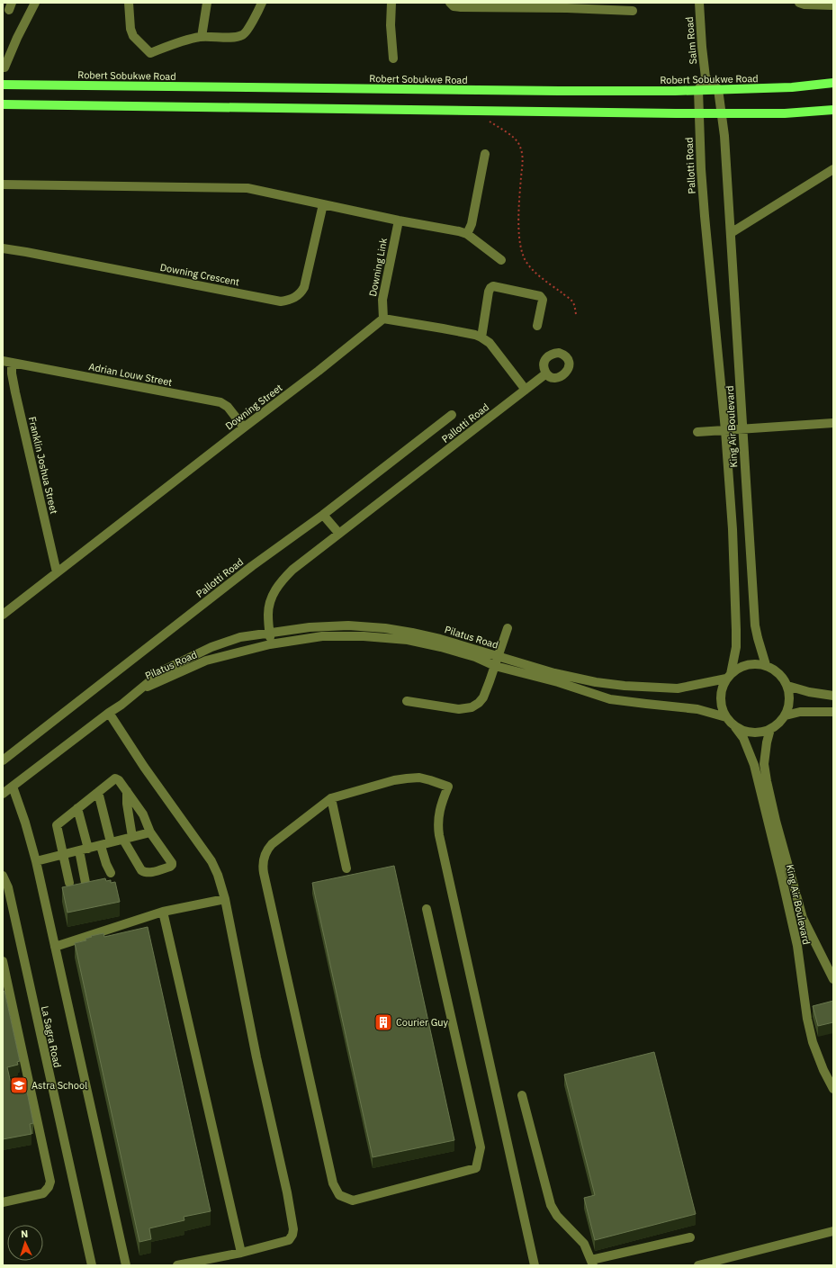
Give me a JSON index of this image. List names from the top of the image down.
{
  "streets": {
    "main road": ["Robert Sobukwe Road"],
    "street": [
      "Salm Road",
      "Pallotti Road",
      "Downing Link",
      "Downing Crescent",
      "Adrian Louw Street",
      "Downing Street",
      "King Air Boulevard",
      "Franklin Joshua Street",
      "Pilatus Road",
      "La Sagra Road"
    ]
  },
  "crossings": [
    ["Pallotti Road", "King Air Boulevard"],
    ["Pallotti Road", "Pilatus Road"],
    ["Downing Link", "Downing Street"],
    ["Adrian Louw Street", "Downing Street"],
    ["Adrian Louw Street", "Franklin Joshua Street"],
    ["Downing Street", "Franklin Joshua Street"],
    ["King Air Boulevard", "Pilatus Road"]
  ],
  "places": {
    "building": ["Courier Guy"],
    "school or university": ["Astra School"]
  },
  "north": "top"
}
